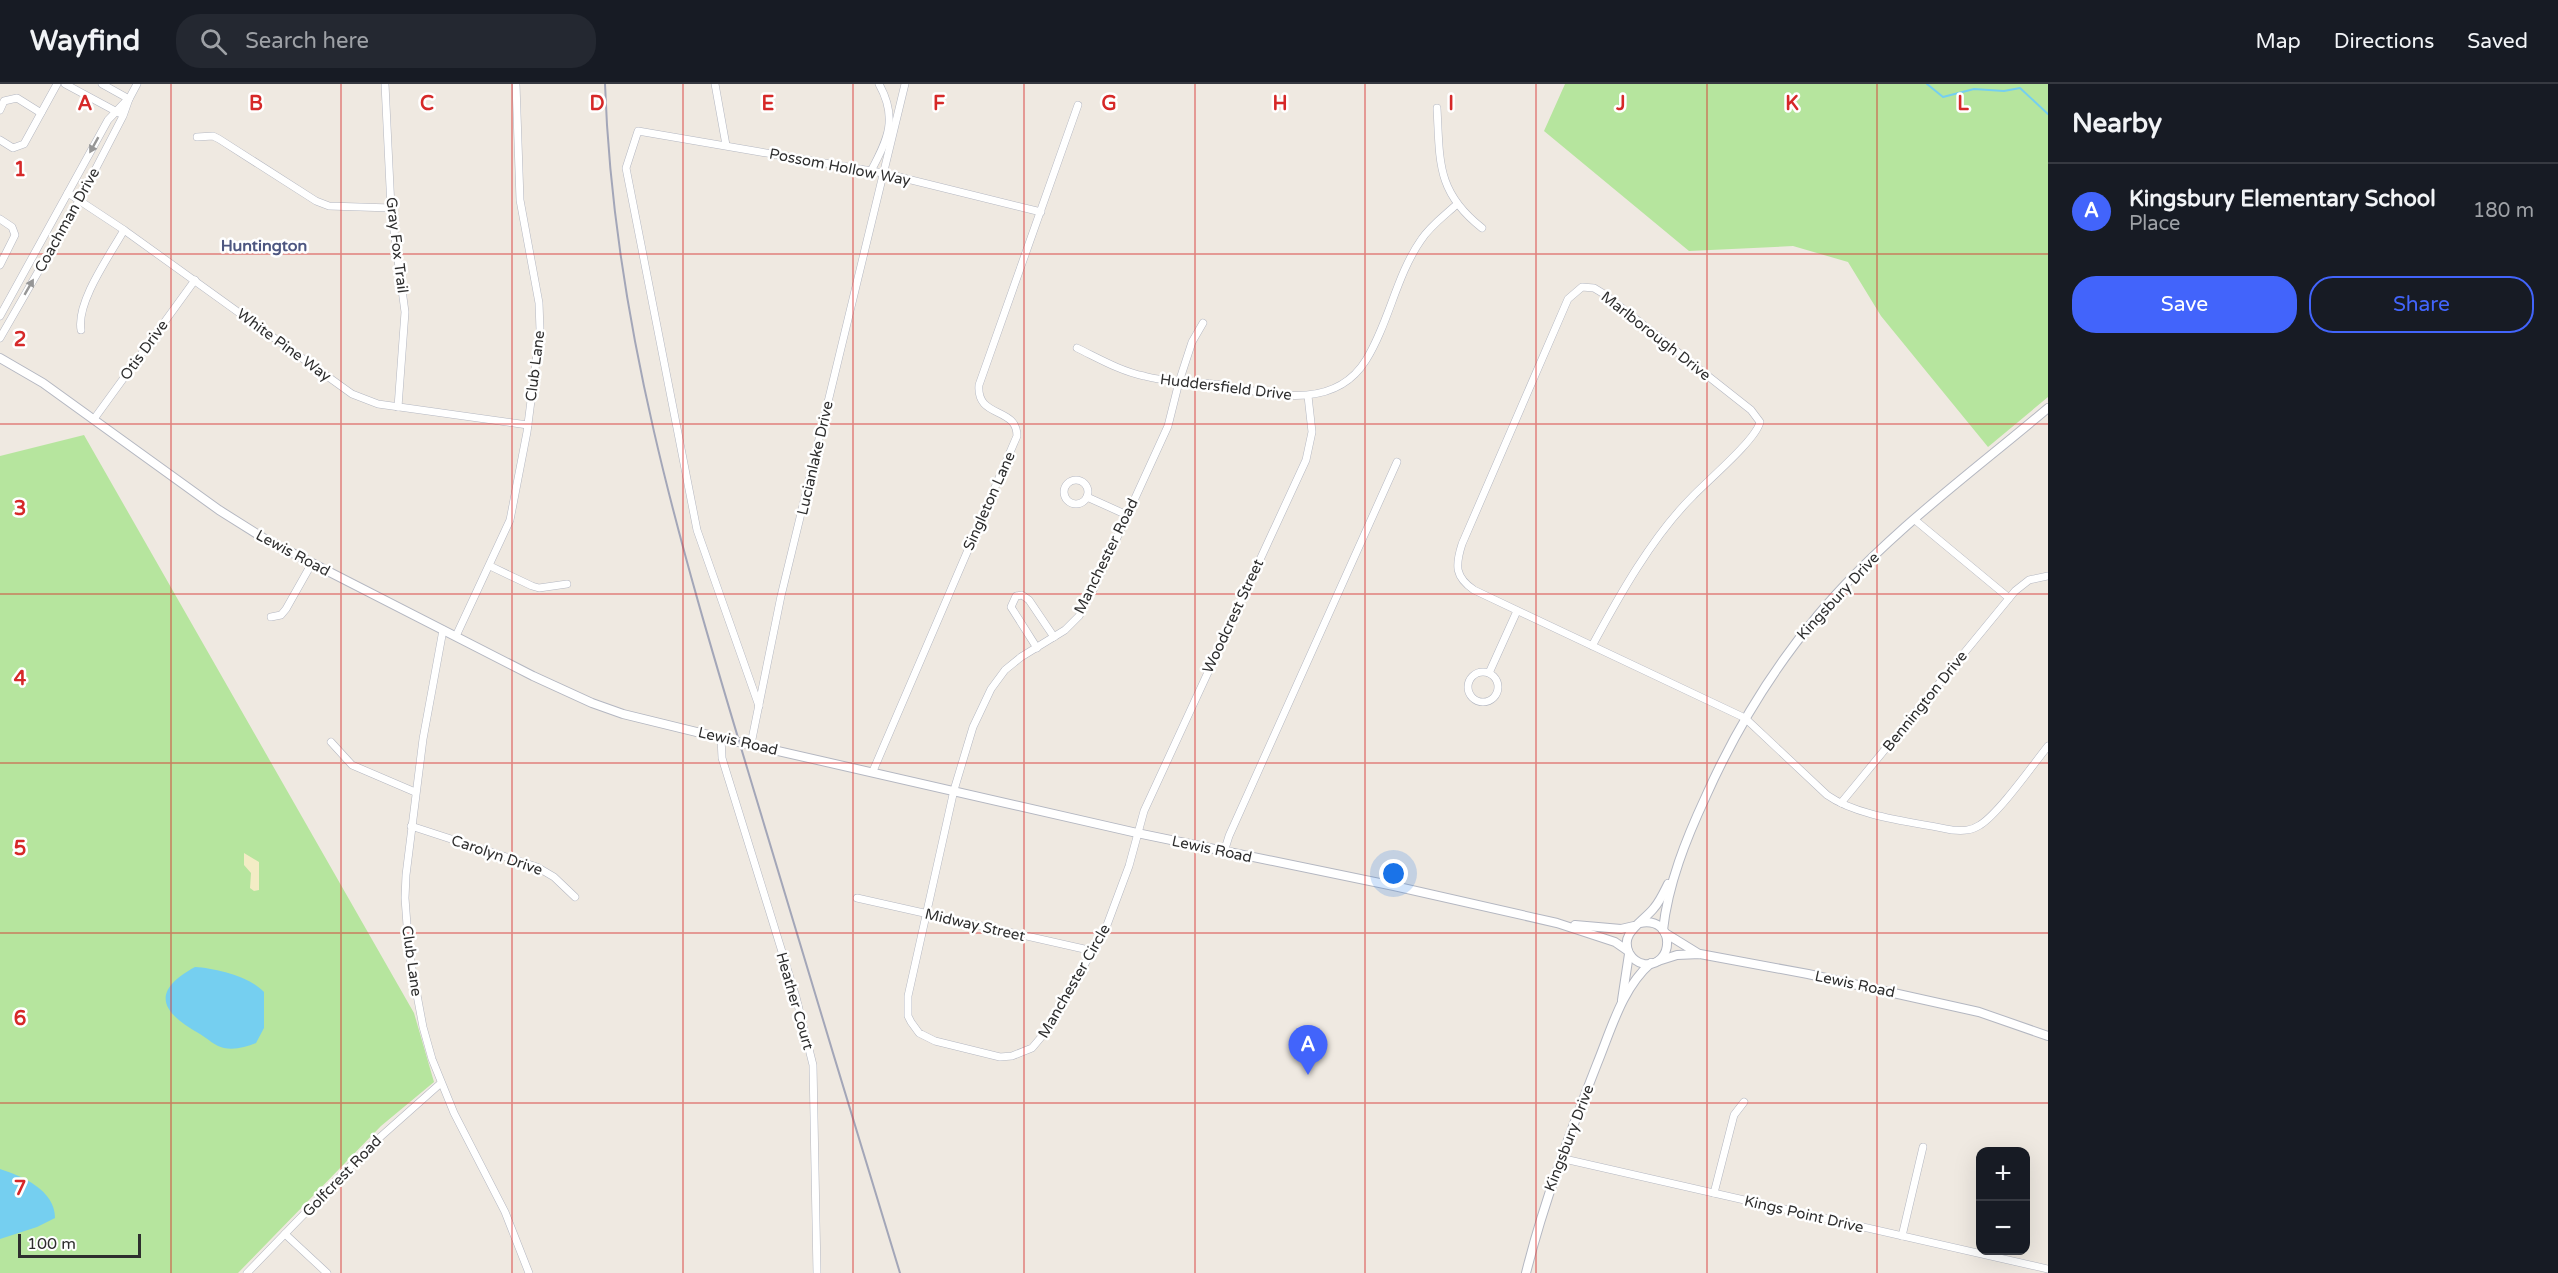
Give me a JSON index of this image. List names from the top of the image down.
{
  "streets": {
    "street": [
      "Possom Hollow Way",
      "Coachman Drive",
      "Gray Fox Trail",
      "Marlborough Drive",
      "White Pine Way",
      "Otis Drive",
      "Club Lane",
      "Huddersfield Drive",
      "Lucianlake Drive",
      "Singleton Lane",
      "Lewis Road",
      "Manchester Road",
      "Kingsbury Drive",
      "Woodcrest Street",
      "Bennington Drive",
      "Carolyn Drive",
      "Midway Street",
      "Manchester Circle",
      "Heather Court",
      "Golfcrest Road",
      "Kings Point Drive"
    ]
  },
  "crossings": [
    ["Possom Hollow Way", "Lucianlake Drive"],
    ["Possom Hollow Way", "Singleton Lane"],
    ["Coachman Drive", "White Pine Way"],
    ["Gray Fox Trail", "White Pine Way"],
    ["Marlborough Drive", "Kingsbury Drive"],
    ["Marlborough Drive", "Bennington Drive"],
    ["White Pine Way", "Otis Drive"],
    ["White Pine Way", "Club Lane"],
    ["Otis Drive", "Lewis Road"],
    ["Club Lane", "Lewis Road"],
    ["Club Lane", "Carolyn Drive"],
    ["Club Lane", "Golfcrest Road"],
    ["Huddersfield Drive", "Manchester Road"],
    ["Huddersfield Drive", "Woodcrest Street"],
    ["Lucianlake Drive", "Lewis Road"],
    ["Singleton Lane", "Lewis Road"],
    ["Lewis Road", "Manchester Road"],
    ["Lewis Road", "Kingsbury Drive"],
    ["Lewis Road", "Woodcrest Street"],
    ["Lewis Road", "Manchester Circle"],
    ["Lewis Road", "Heather Court"],
    ["Manchester Road", "Manchester Circle"],
    ["Kingsbury Drive", "Kings Point Drive"],
    ["Woodcrest Street", "Manchester Circle"],
    ["Midway Street", "Manchester Circle"]
  ],
  "districts": ["Huntington"],
  "scale_bar": "100 m",
  "page": {
    "header": "Wayfind",
    "search": "Search here",
    "nav": ["Map", "Directions", "Saved"],
    "heading": "Nearby",
    "list": [
      {
        "mark": "A",
        "name": "Kingsbury Elementary School",
        "note": "Place",
        "value": "180 m"
      }
    ],
    "buttons": ["Save", "Share"],
    "pins": "A",
    "map_buttons": ["+", "−"],
    "scale": "100 m"
  },
  "grid": {
    "columns": [
      "A",
      "B",
      "C",
      "D",
      "E",
      "F",
      "G",
      "H",
      "I",
      "J",
      "K",
      "L"
    ],
    "rows": [
      "1",
      "2",
      "3",
      "4",
      "5",
      "6",
      "7"
    ]
  }
}
